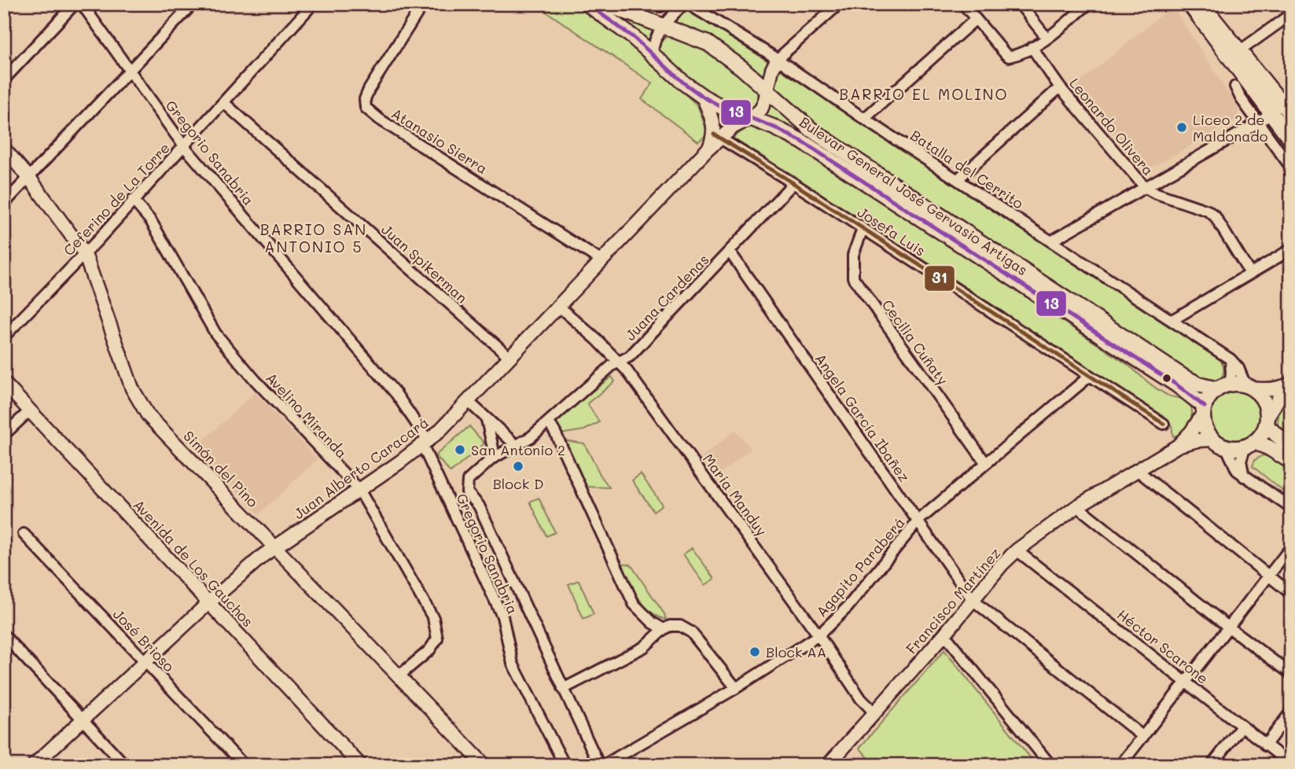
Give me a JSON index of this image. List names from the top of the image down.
{
  "streets": {
    "main road": ["Bulevar General José Gervasio Artigas"],
    "street": [
      "Leonardo Olivera",
      "Atanasio Sierra",
      "Gregorio Sanabria",
      "Batalla del Cerrito",
      "Ceferino de La Torre",
      "Josefa Luis",
      "Juan Spikerman",
      "Juana Cardenas",
      "Cecilia Cuñaty",
      "Avelino Miranda",
      "Angela García Ibañez",
      "Juan Alberto Caracará",
      "Simón del Pino",
      "María Manduy",
      "Avenida de Los Gauchos",
      "Agapito Paraberá",
      "Francisco Martínez",
      "José Brioso",
      "Héctor Scarone"
    ]
  },
  "crossings": [
    ["Atanasio Sierra", "Juan Alberto Caracará"],
    ["Gregorio Sanabria", "Ceferino de La Torre"],
    ["Gregorio Sanabria", "Juana Cardenas"],
    ["Gregorio Sanabria", "Juan Alberto Caracará"],
    ["Bulevar General José Gervasio Artigas", "Francisco Martínez"],
    ["Ceferino de La Torre", "Juan Spikerman"],
    ["Ceferino de La Torre", "Avelino Miranda"],
    ["Ceferino de La Torre", "Simón del Pino"],
    ["Josefa Luis", "Juana Cardenas"],
    ["Josefa Luis", "Cecilia Cuñaty"],
    ["Josefa Luis", "Juan Alberto Caracará"],
    ["Josefa Luis", "Agapito Paraberá"],
    ["Juan Spikerman", "Juan Alberto Caracará"],
    ["Juana Cardenas", "Angela García Ibañez"],
    ["Juana Cardenas", "María Manduy"],
    ["Cecilia Cuñaty", "Agapito Paraberá"],
    ["Avelino Miranda", "Juan Alberto Caracará"],
    ["Avelino Miranda", "Simón del Pino"],
    ["Angela García Ibañez", "Agapito Paraberá"],
    ["Angela García Ibañez", "Francisco Martínez"],
    ["Juan Alberto Caracará", "Simón del Pino"],
    ["Juan Alberto Caracará", "María Manduy"],
    ["Juan Alberto Caracará", "Avenida de Los Gauchos"],
    ["Juan Alberto Caracará", "José Brioso"],
    ["María Manduy", "Agapito Paraberá"],
    ["María Manduy", "Francisco Martínez"],
    ["Francisco Martínez", "Héctor Scarone"]
  ],
  "districts": ["BARRIO EL MOLINO", "BARRIO SAN ANTONIO 5"],
  "places": [
    "Liceo 2 de Maldonado",
    "San Antonio 2",
    "Block D",
    "Block AA"
  ],
  "lines": ["transit line 13", "transit line 31"]
}
